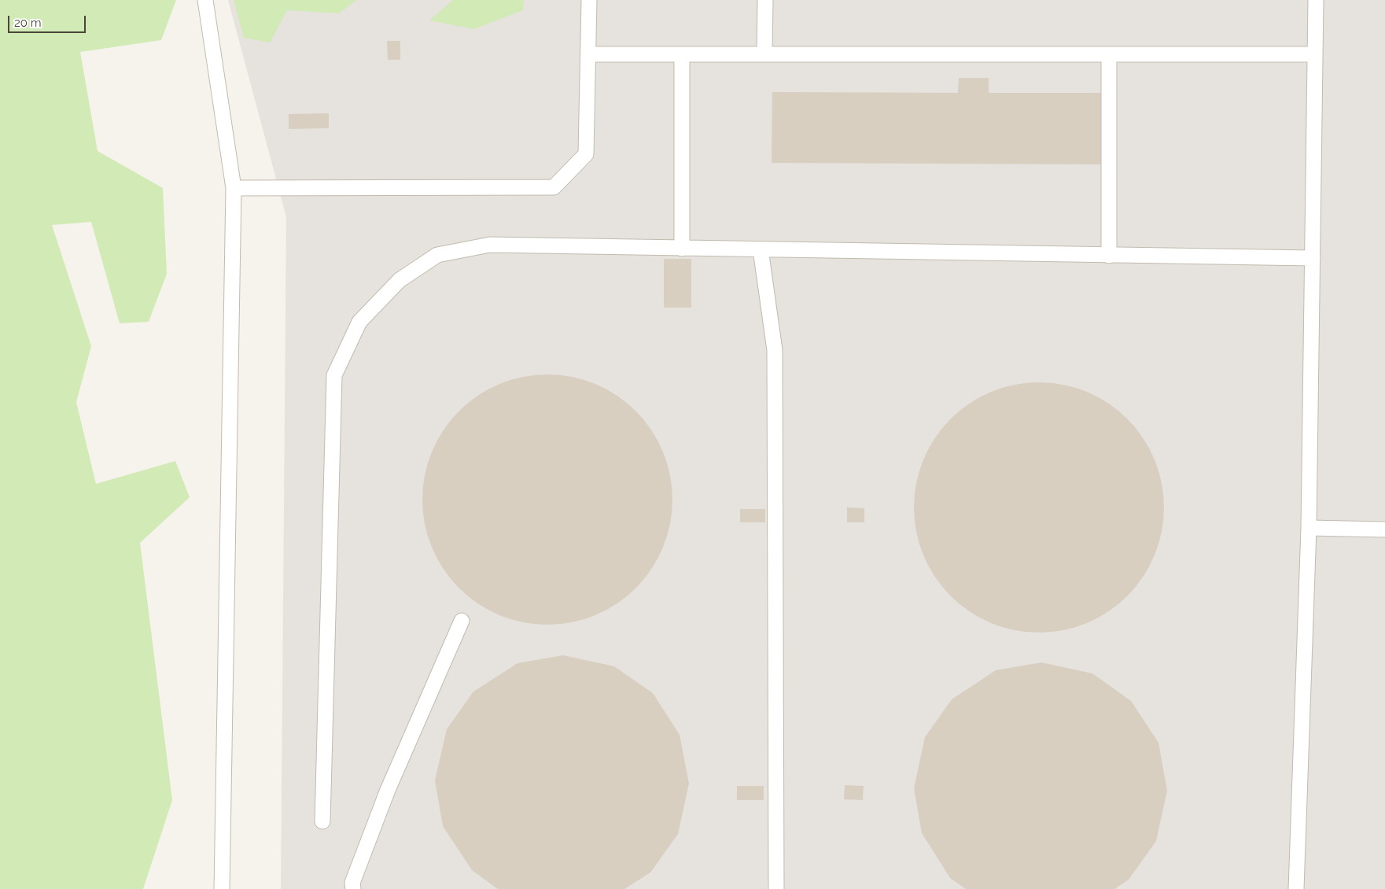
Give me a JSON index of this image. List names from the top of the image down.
{
  "scale_bar": "20 m"
}
